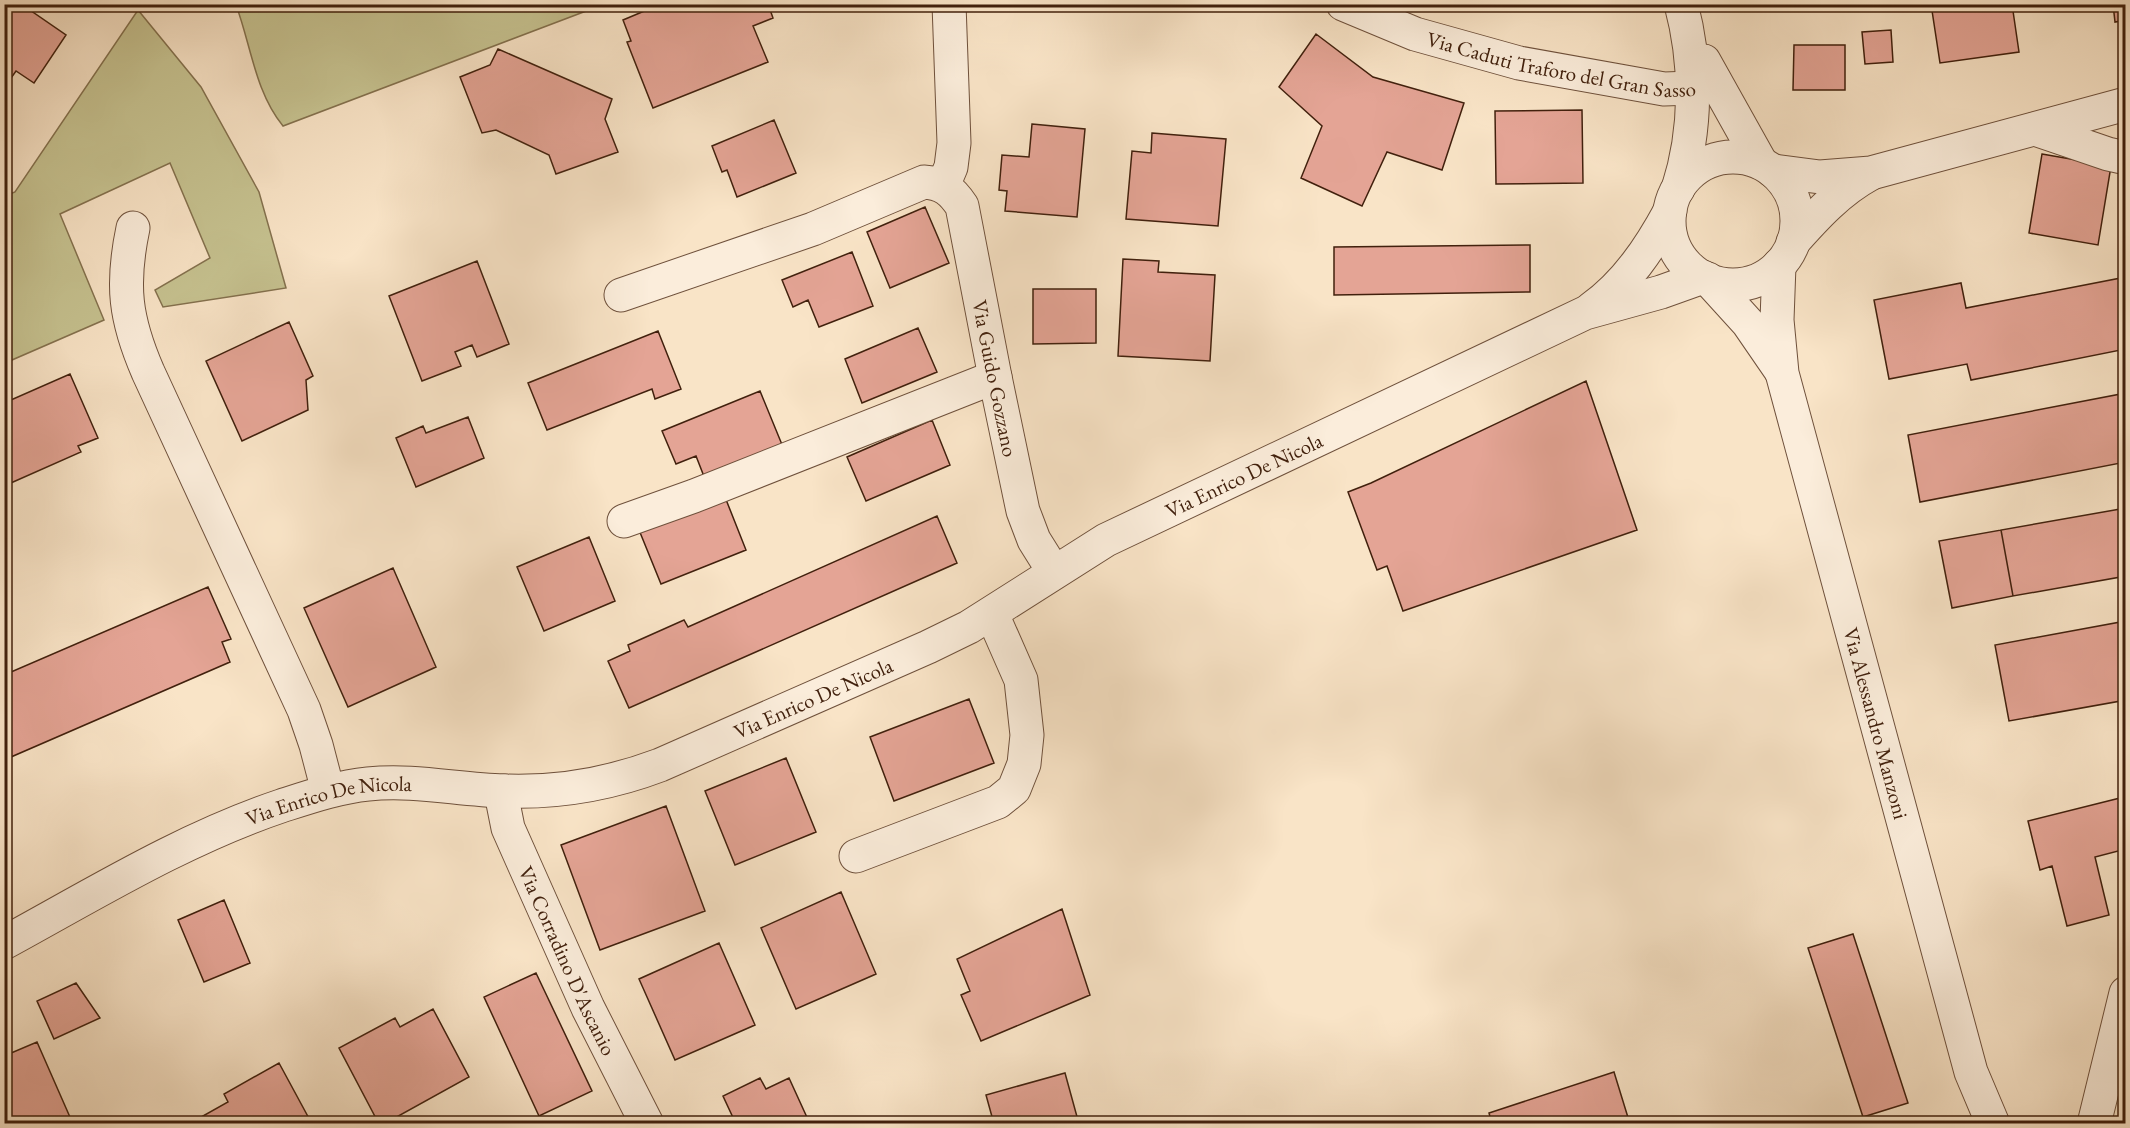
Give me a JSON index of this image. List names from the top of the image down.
{
  "streets": {
    "street": [
      "Via Caduti Traforo del Gran Sasso",
      "Via Guido Gozzano",
      "Via Enrico De Nicola",
      "Via Alessandro Manzoni",
      "Via Corradino D'Ascanio"
    ]
  },
  "crossings": [
    ["Via Guido Gozzano", "Via Enrico De Nicola"],
    ["Via Enrico De Nicola", "Via Alessandro Manzoni"],
    ["Via Enrico De Nicola", "Via Corradino D'Ascanio"]
  ]
}
